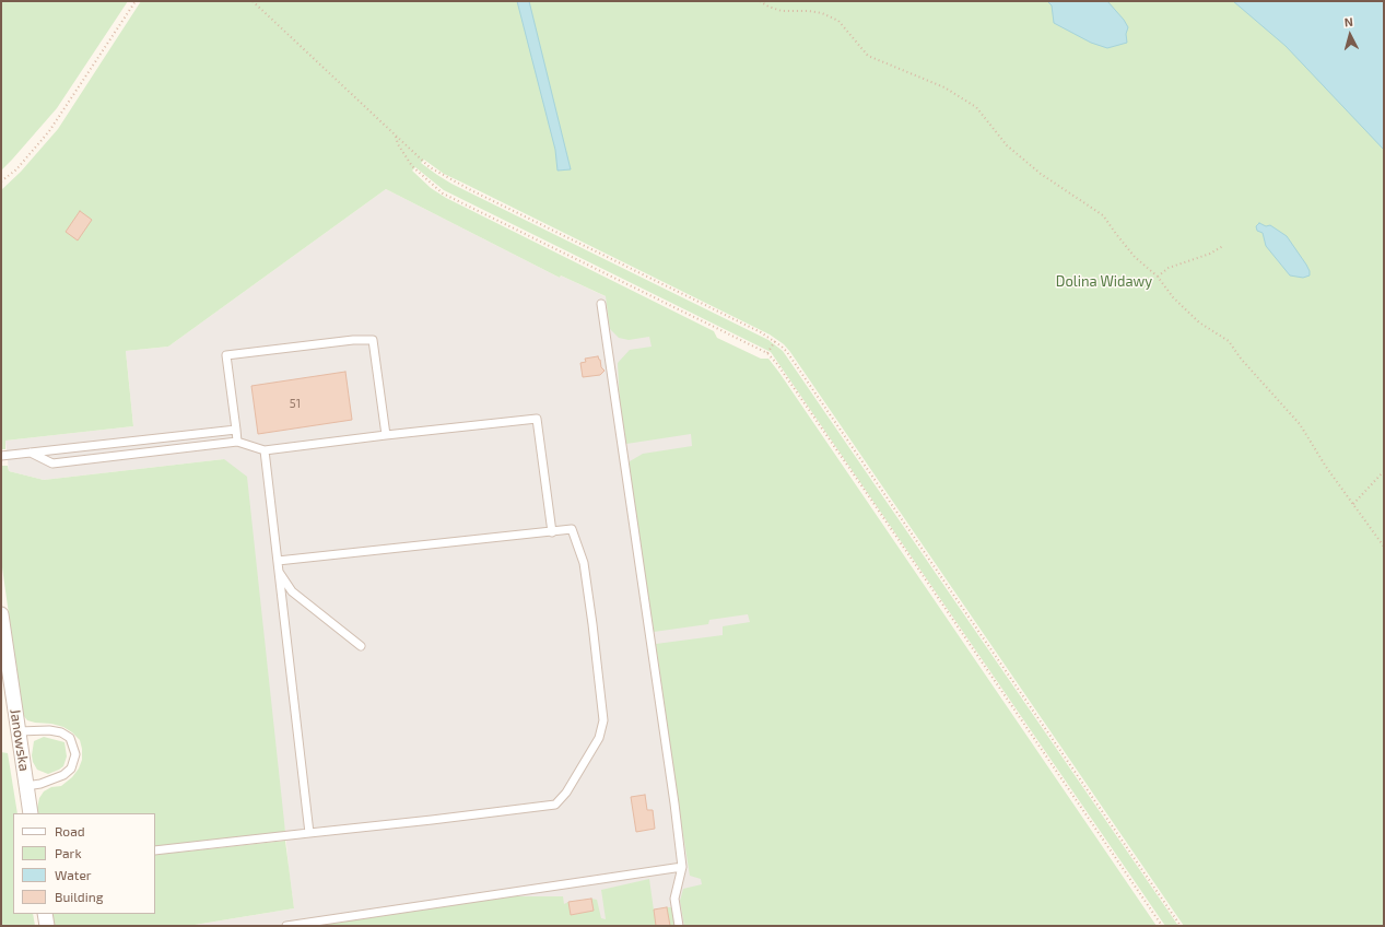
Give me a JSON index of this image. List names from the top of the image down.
{
  "streets": {
    "street": ["Janowska"]
  },
  "parks": ["Dolina Widawy"],
  "house_numbers": ["51"],
  "legend": [
    "Road",
    "Park",
    "Water",
    "Building"
  ],
  "north": "top"
}
